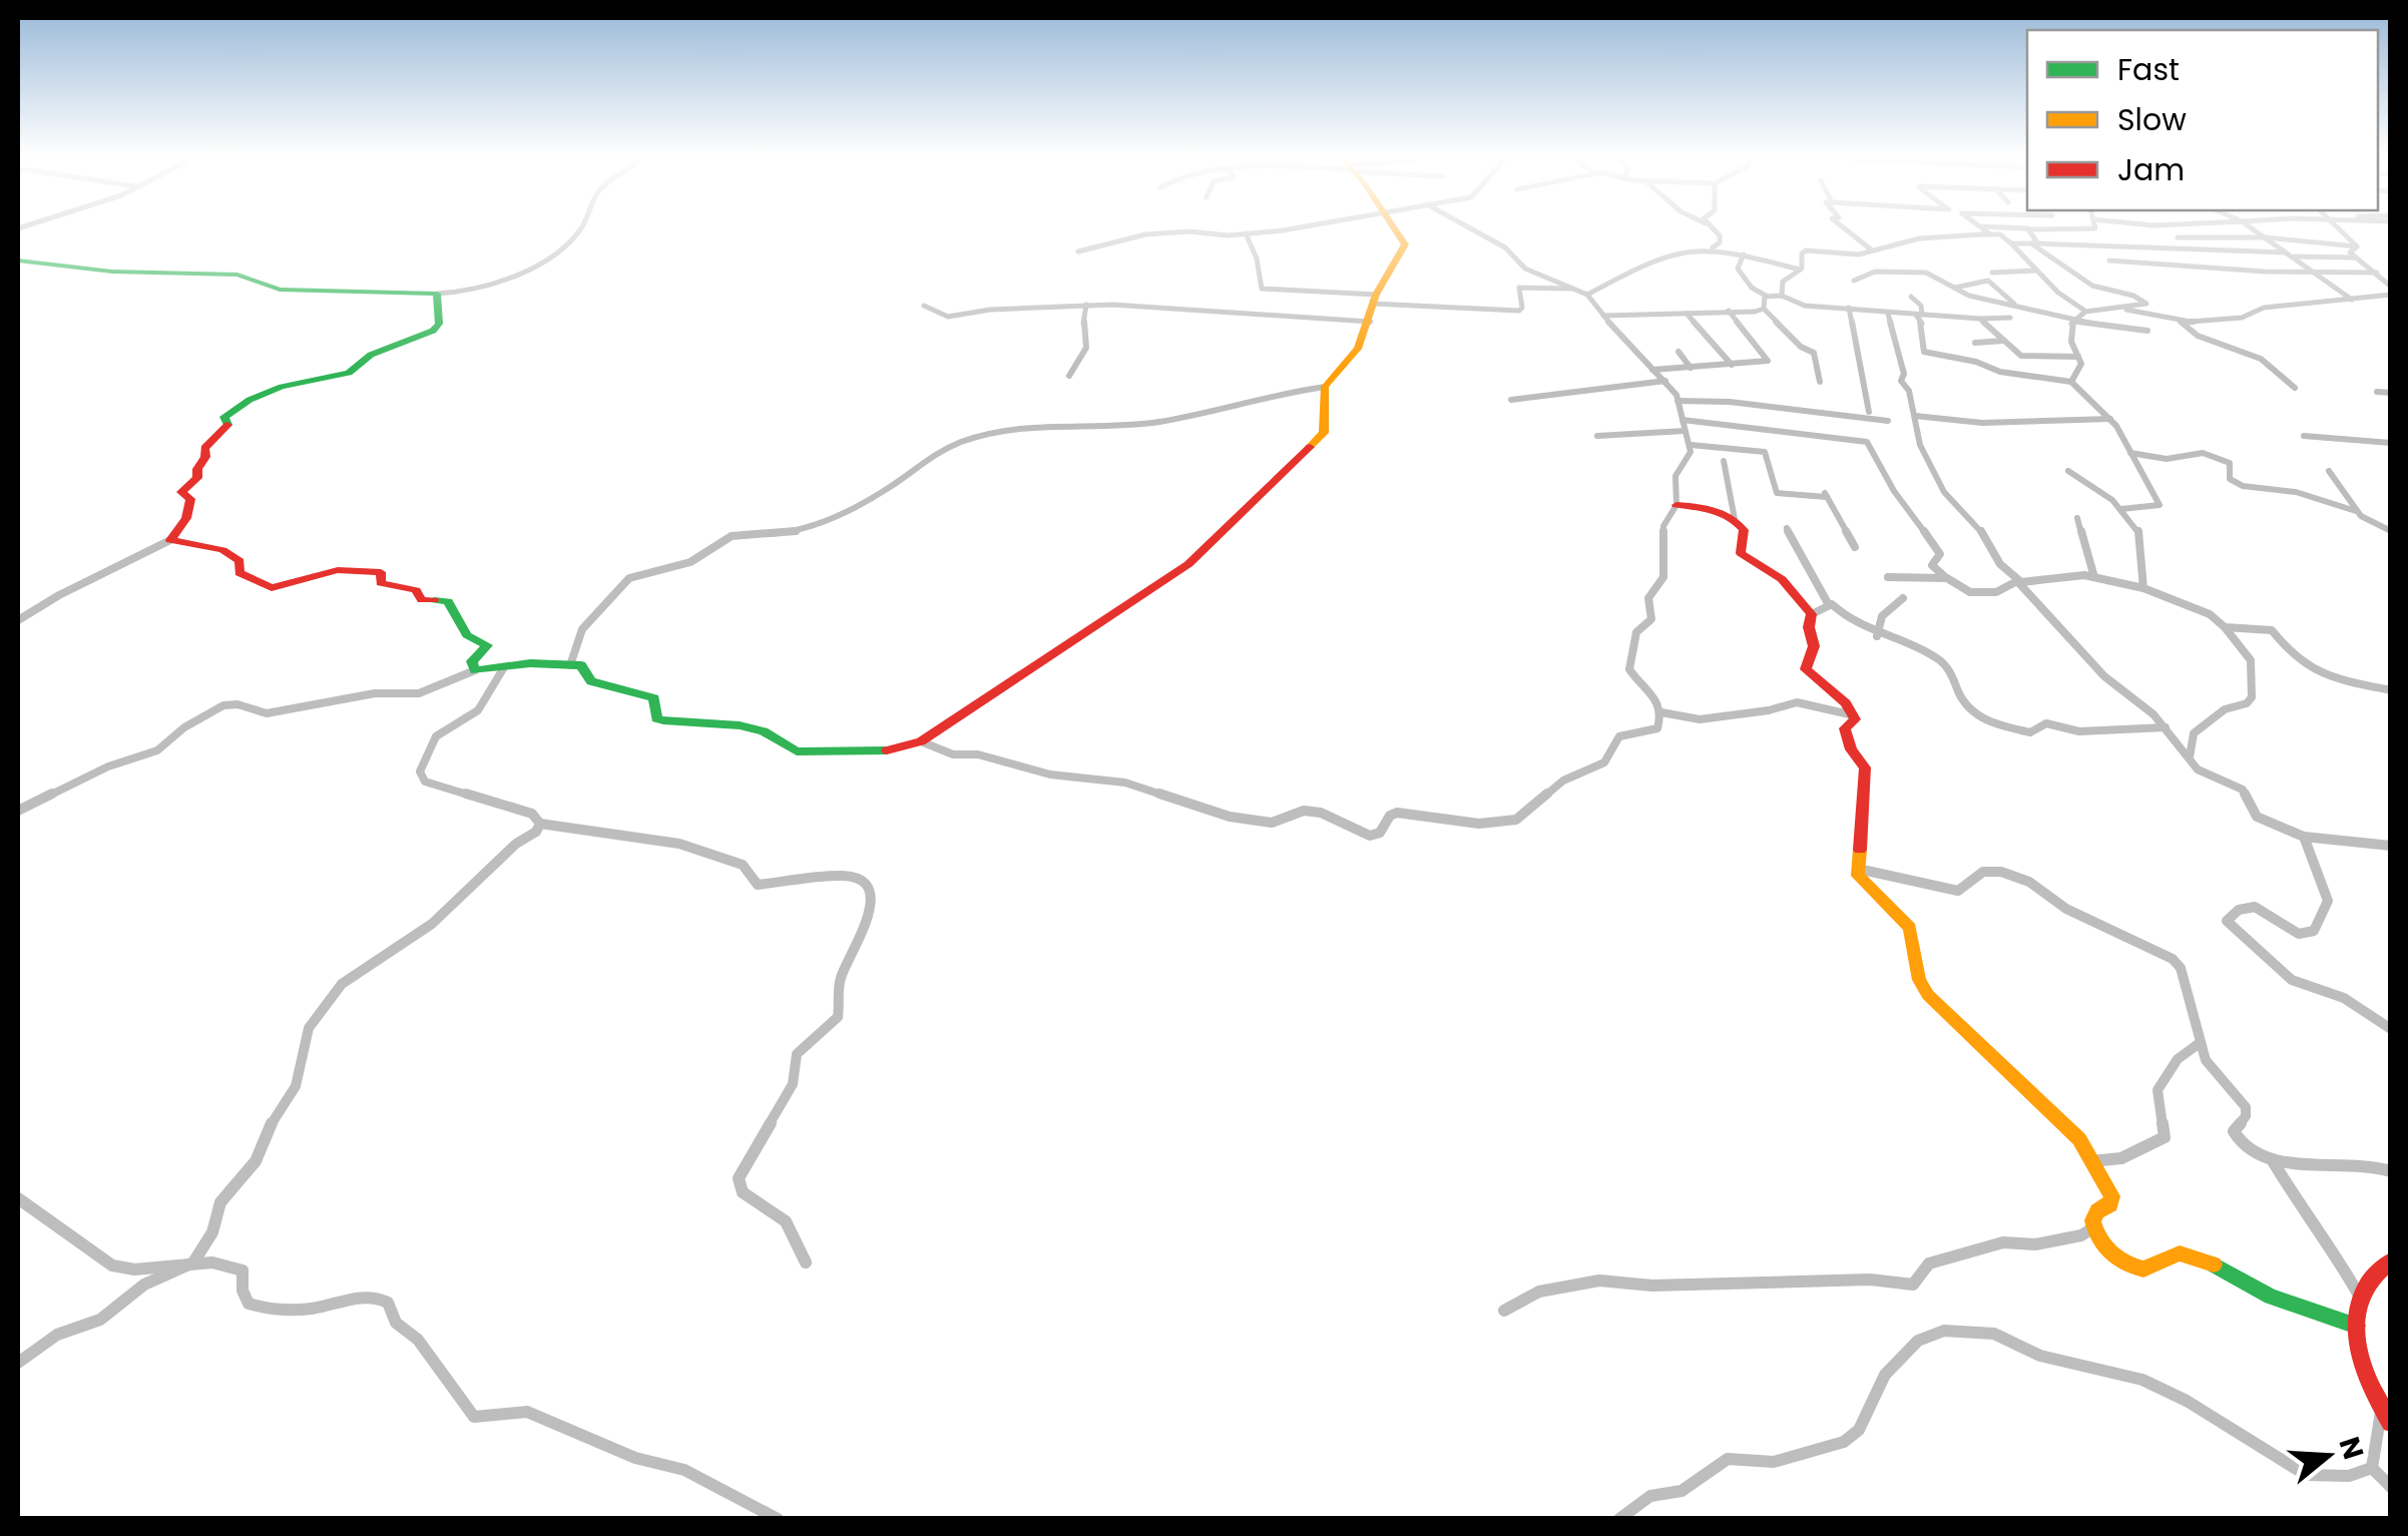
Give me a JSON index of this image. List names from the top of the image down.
{
  "legend": ["Fast", "Slow", "Jam"],
  "north": "right"
}
